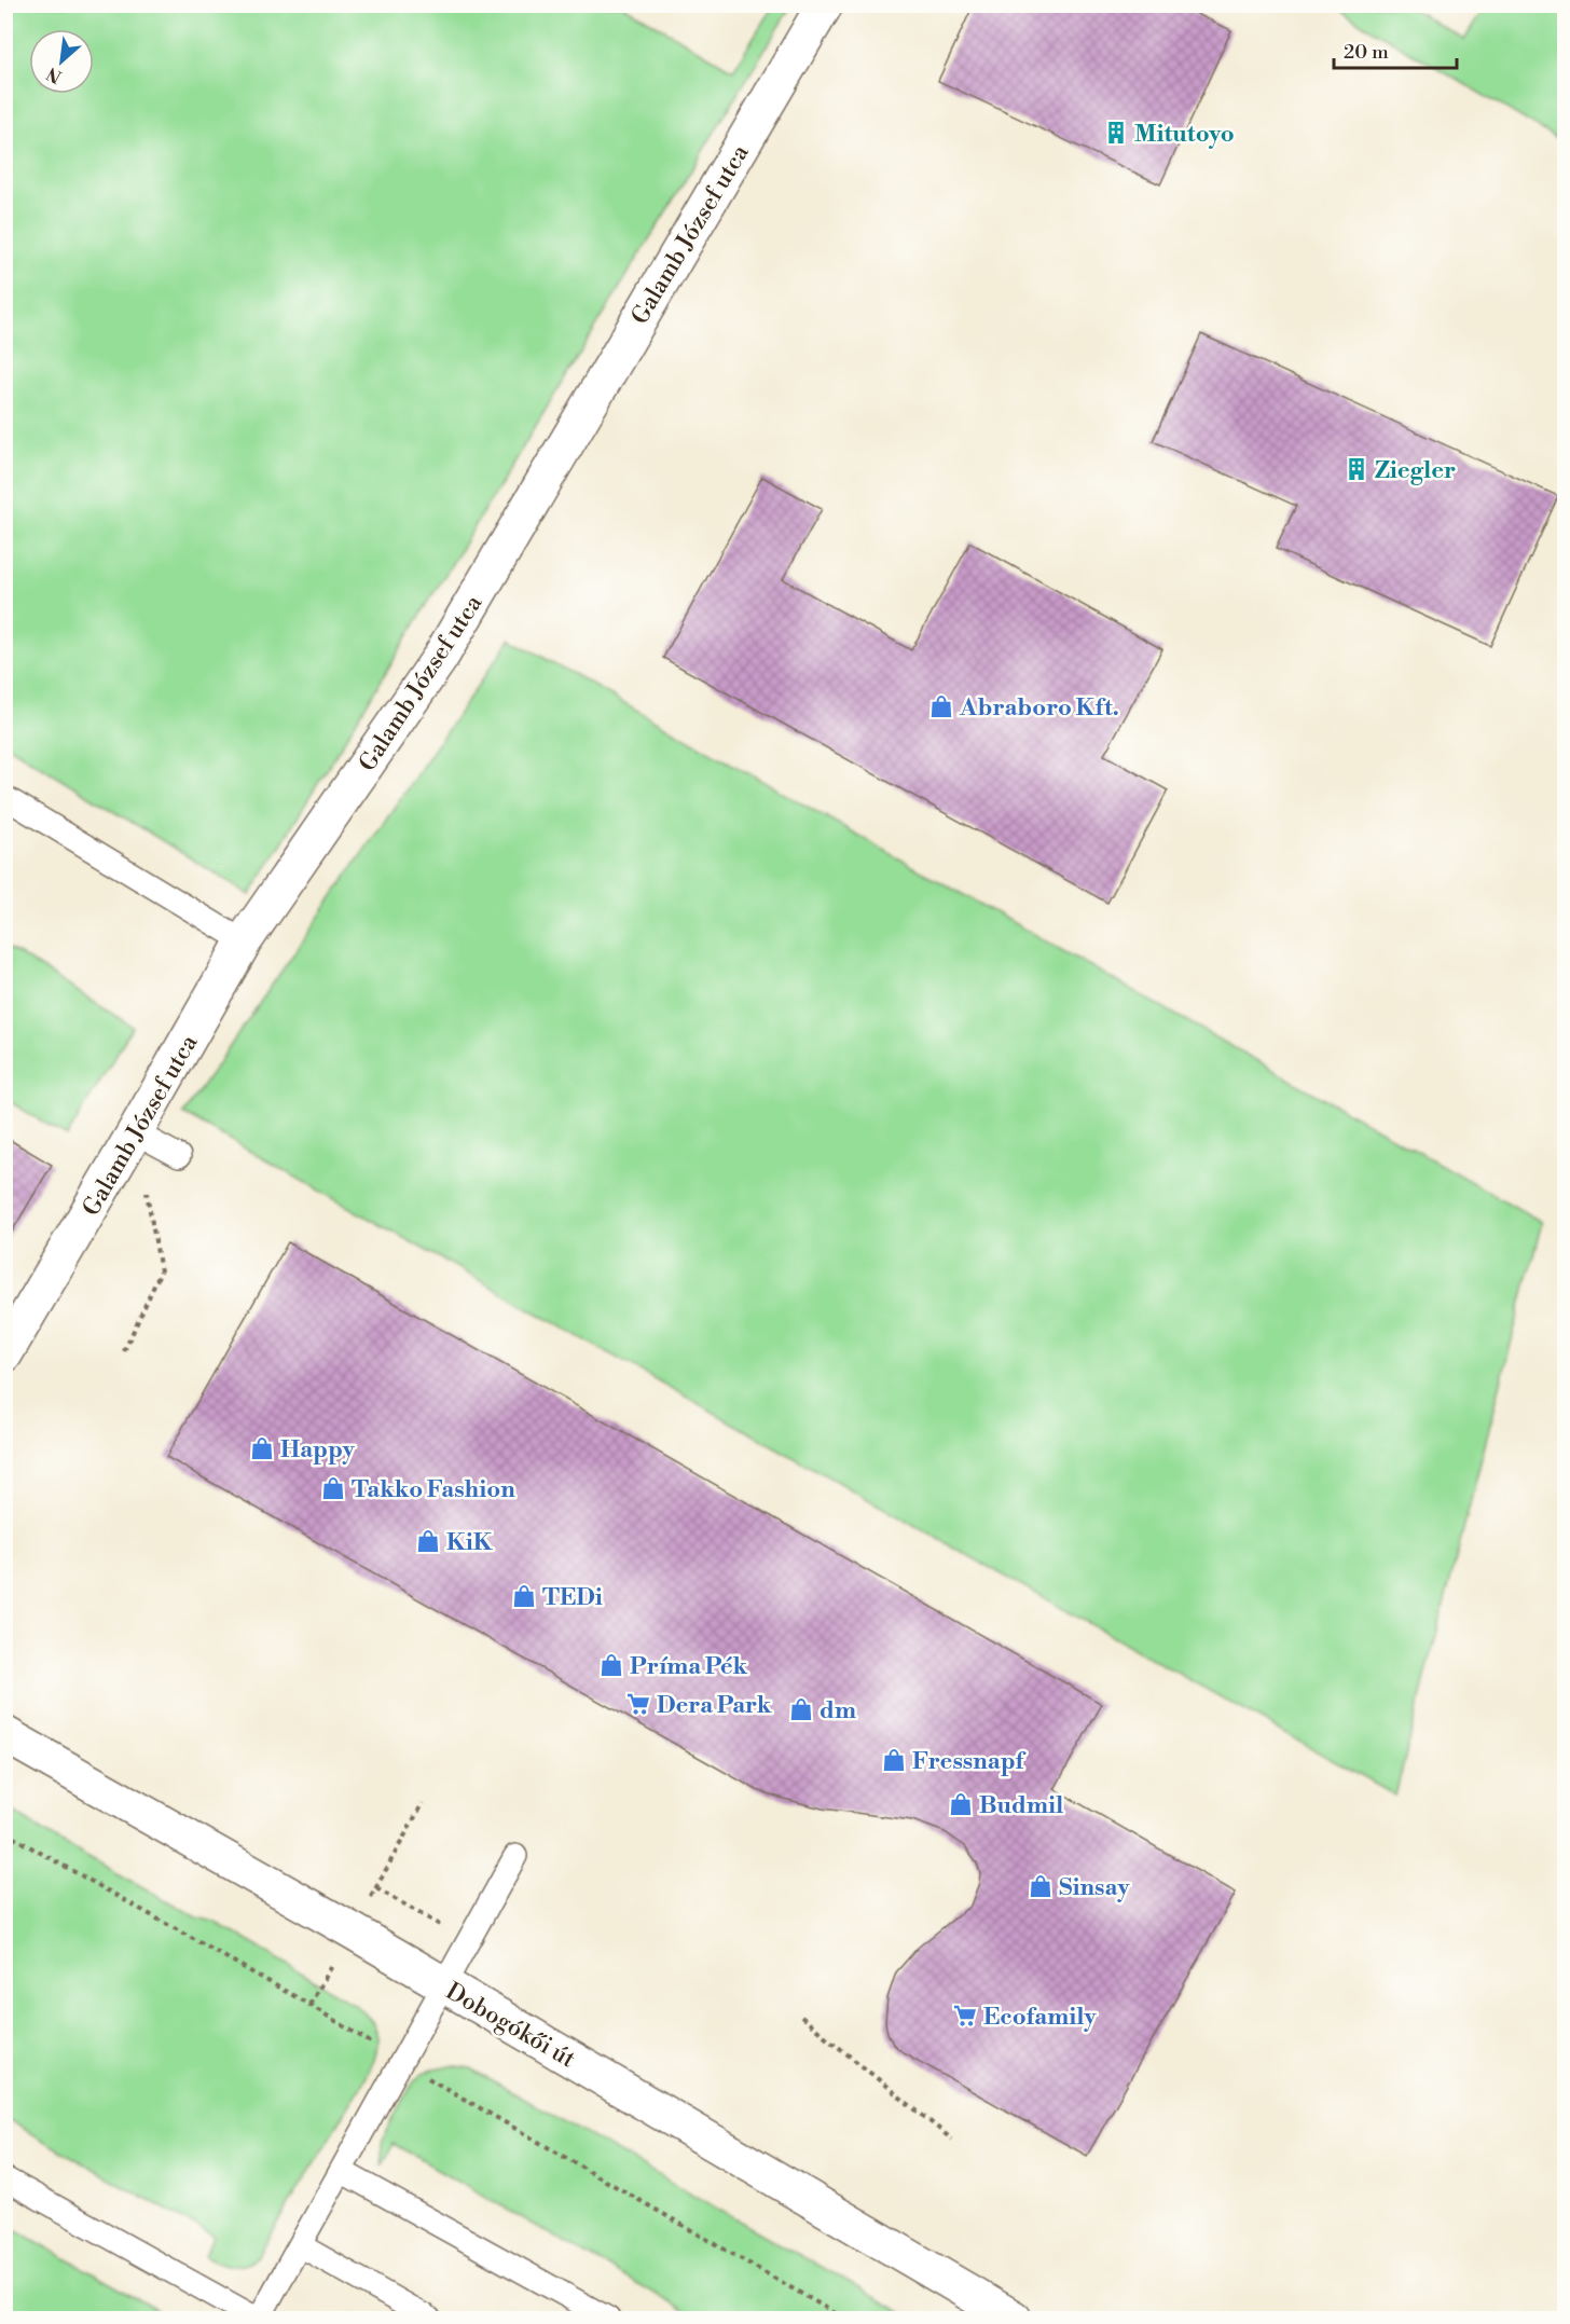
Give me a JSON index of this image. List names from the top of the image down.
{
  "streets": {
    "street": ["Galamb József utca", "Dobogókői út"]
  },
  "places": {
    "building": ["Mitutoyo", "Ziegler"],
    "shop": [
      "Abraboro Kft.",
      "Happy",
      "Takko Fashion",
      "KiK",
      "TEDi",
      "Príma Pék",
      "dm",
      "Fressnapf",
      "Budmil",
      "Sinsay"
    ],
    "supermarket": ["Dera Park", "Ecofamily"]
  },
  "scale_bar": "20 m",
  "north": "bottom left"
}
